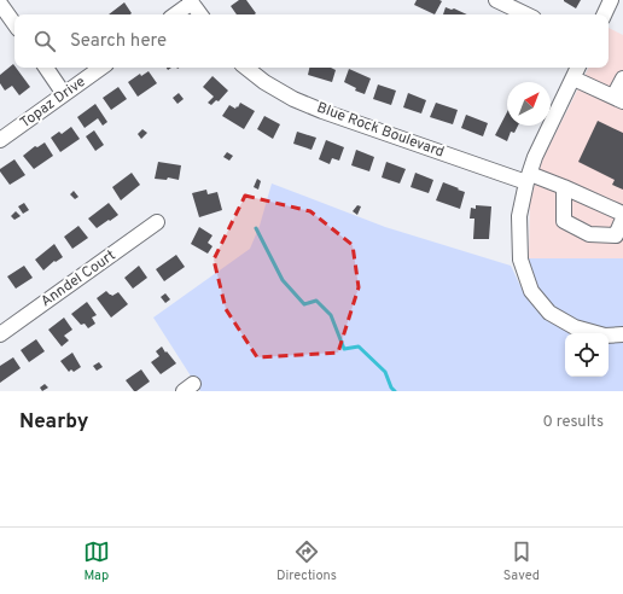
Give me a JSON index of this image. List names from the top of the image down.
{
  "streets": {
    "street": ["Topaz Drive", "Blue Rock Boulevard", "Anndel Court"]
  },
  "north": "top right",
  "page": {
    "search": "Search here",
    "heading": ["Nearby", "0 results"],
    "nav": ["Map", "Directions", "Saved"]
  }
}
